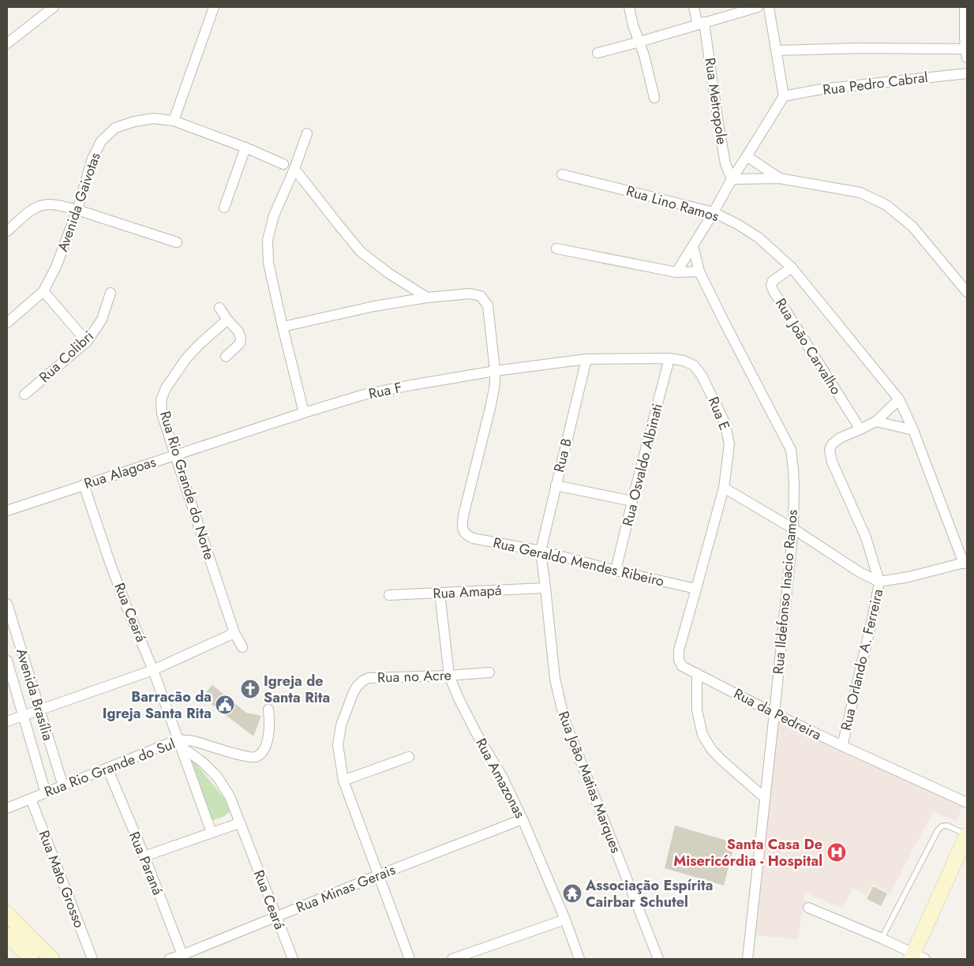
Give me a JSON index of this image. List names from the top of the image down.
{
  "streets": {
    "street": [
      "Rua Pedro Cabral",
      "Rua Metropole",
      "Avenida Gaivotas",
      "Rua Lino Ramos",
      "Rua João Carvalho",
      "Rua Colibri",
      "Rua F",
      "Rua E",
      "Rua B",
      "Rua Osvaldo Albinati",
      "Rua Alagoas",
      "Rua Rio Grande do Norte",
      "Rua Geraldo Mendes Ribeiro",
      "Rua Amapá",
      "Rua Ildefonso Inacio Ramos",
      "Rua Ceará",
      "Rua Orlando A. Ferreira",
      "Rua no Acre",
      "Avenida Brasília",
      "Rua da Pedreira",
      "Rua Rio Grande do Sul",
      "Rua Amazonas",
      "Rua João Matias Marques",
      "Rua Paraná",
      "Rua Mato Grosso",
      "Rua Minas Gerais"
    ]
  },
  "crossings": [
    ["Rua Lino Ramos", "Rua João Carvalho"],
    ["Rua Lino Ramos", "Rua Orlando A. Ferreira"],
    ["Rua João Carvalho", "Rua Orlando A. Ferreira"],
    ["Rua F", "Rua E"],
    ["Rua F", "Rua Alagoas"],
    ["Rua F", "Rua Geraldo Mendes Ribeiro"],
    ["Rua E", "Rua B"],
    ["Rua E", "Rua Osvaldo Albinati"],
    ["Rua E", "Rua Geraldo Mendes Ribeiro"],
    ["Rua E", "Rua da Pedreira"],
    ["Rua B", "Rua Geraldo Mendes Ribeiro"],
    ["Rua B", "Rua João Matias Marques"],
    ["Rua Osvaldo Albinati", "Rua Geraldo Mendes Ribeiro"],
    ["Rua Alagoas", "Rua Rio Grande do Norte"],
    ["Rua Alagoas", "Rua Ceará"],
    ["Rua Geraldo Mendes Ribeiro", "Rua João Matias Marques"],
    ["Rua Amapá", "Rua Amazonas"],
    ["Rua Amapá", "Rua João Matias Marques"],
    ["Rua Ildefonso Inacio Ramos", "Rua da Pedreira"],
    ["Rua Ceará", "Rua Rio Grande do Sul"],
    ["Rua Ceará", "Rua Minas Gerais"],
    ["Rua Orlando A. Ferreira", "Rua da Pedreira"],
    ["Rua no Acre", "Rua Amazonas"],
    ["Rua no Acre", "Rua Minas Gerais"],
    ["Avenida Brasília", "Rua Rio Grande do Sul"],
    ["Rua Rio Grande do Sul", "Rua Paraná"],
    ["Rua Rio Grande do Sul", "Rua Mato Grosso"],
    ["Rua Amazonas", "Rua Minas Gerais"],
    ["Rua Paraná", "Rua Minas Gerais"]
  ],
  "places": {
    "church": ["Igreja de Santa Rita"],
    "public building": ["Barracão da Igreja Santa Rita"],
    "hospital": ["Santa Casa De Misericórdia - Hospital"],
    "temple": ["Associação Espírita Cairbar Schutel"]
  }
}
